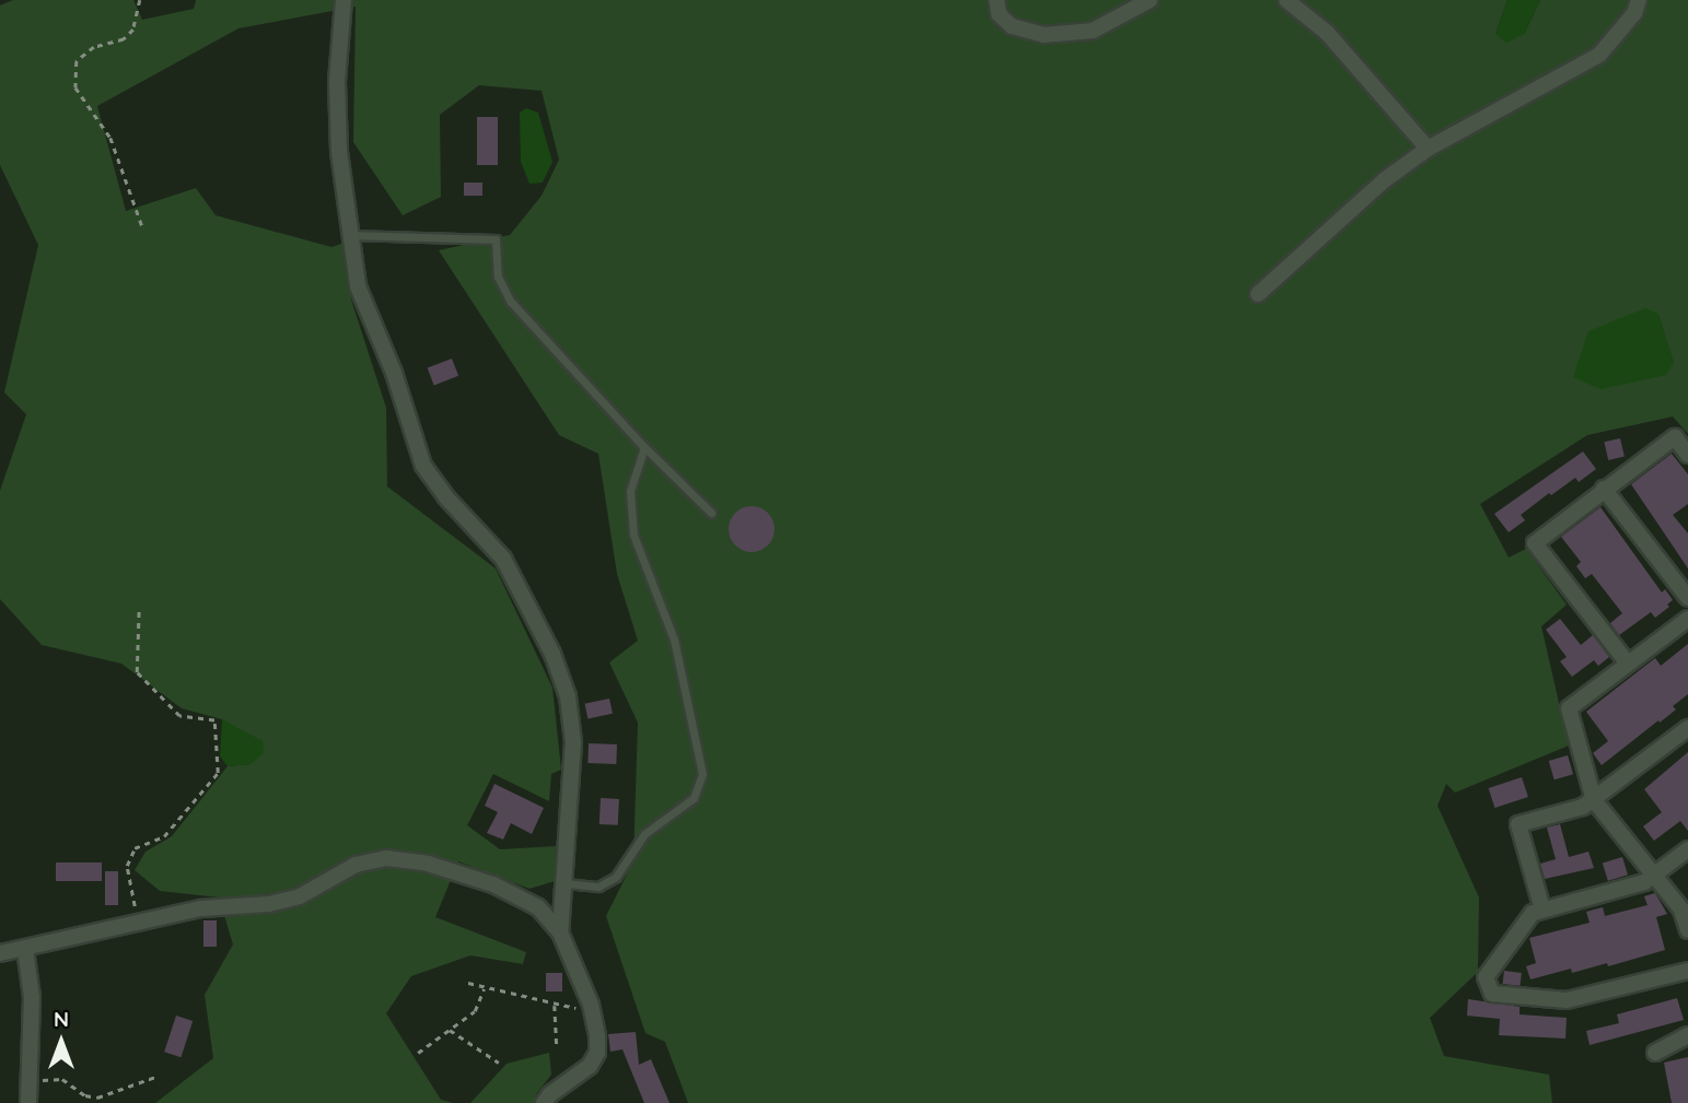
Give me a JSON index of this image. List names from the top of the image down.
{
  "north": "top"
}
